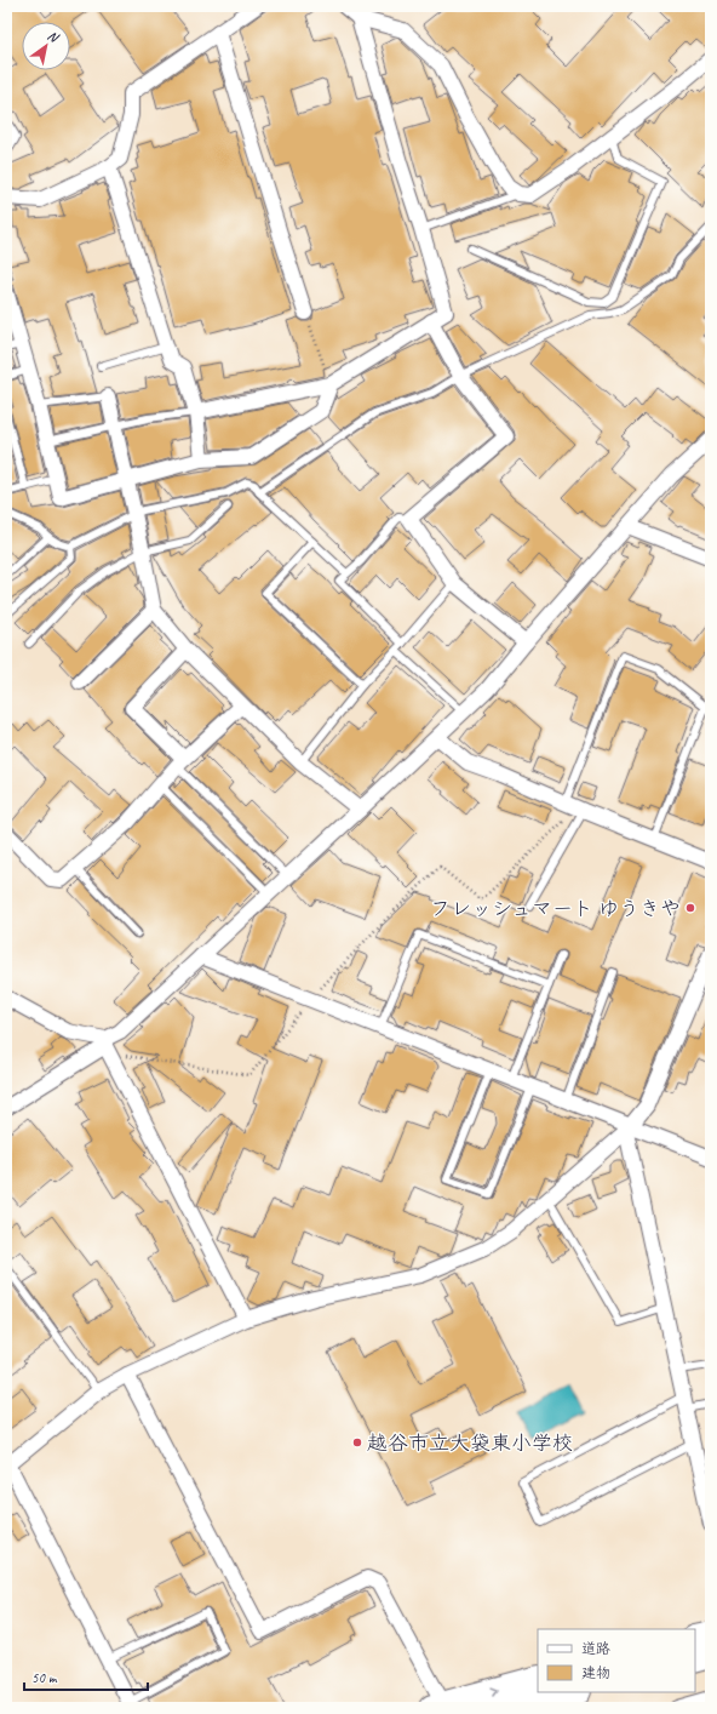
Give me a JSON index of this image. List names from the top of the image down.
{
  "places": ["フレッシュマート ゆうきや", "越谷市立大袋東小学校"],
  "legend": ["道路", "建物"],
  "scale_bar": "50 m",
  "north": "top right"
}
